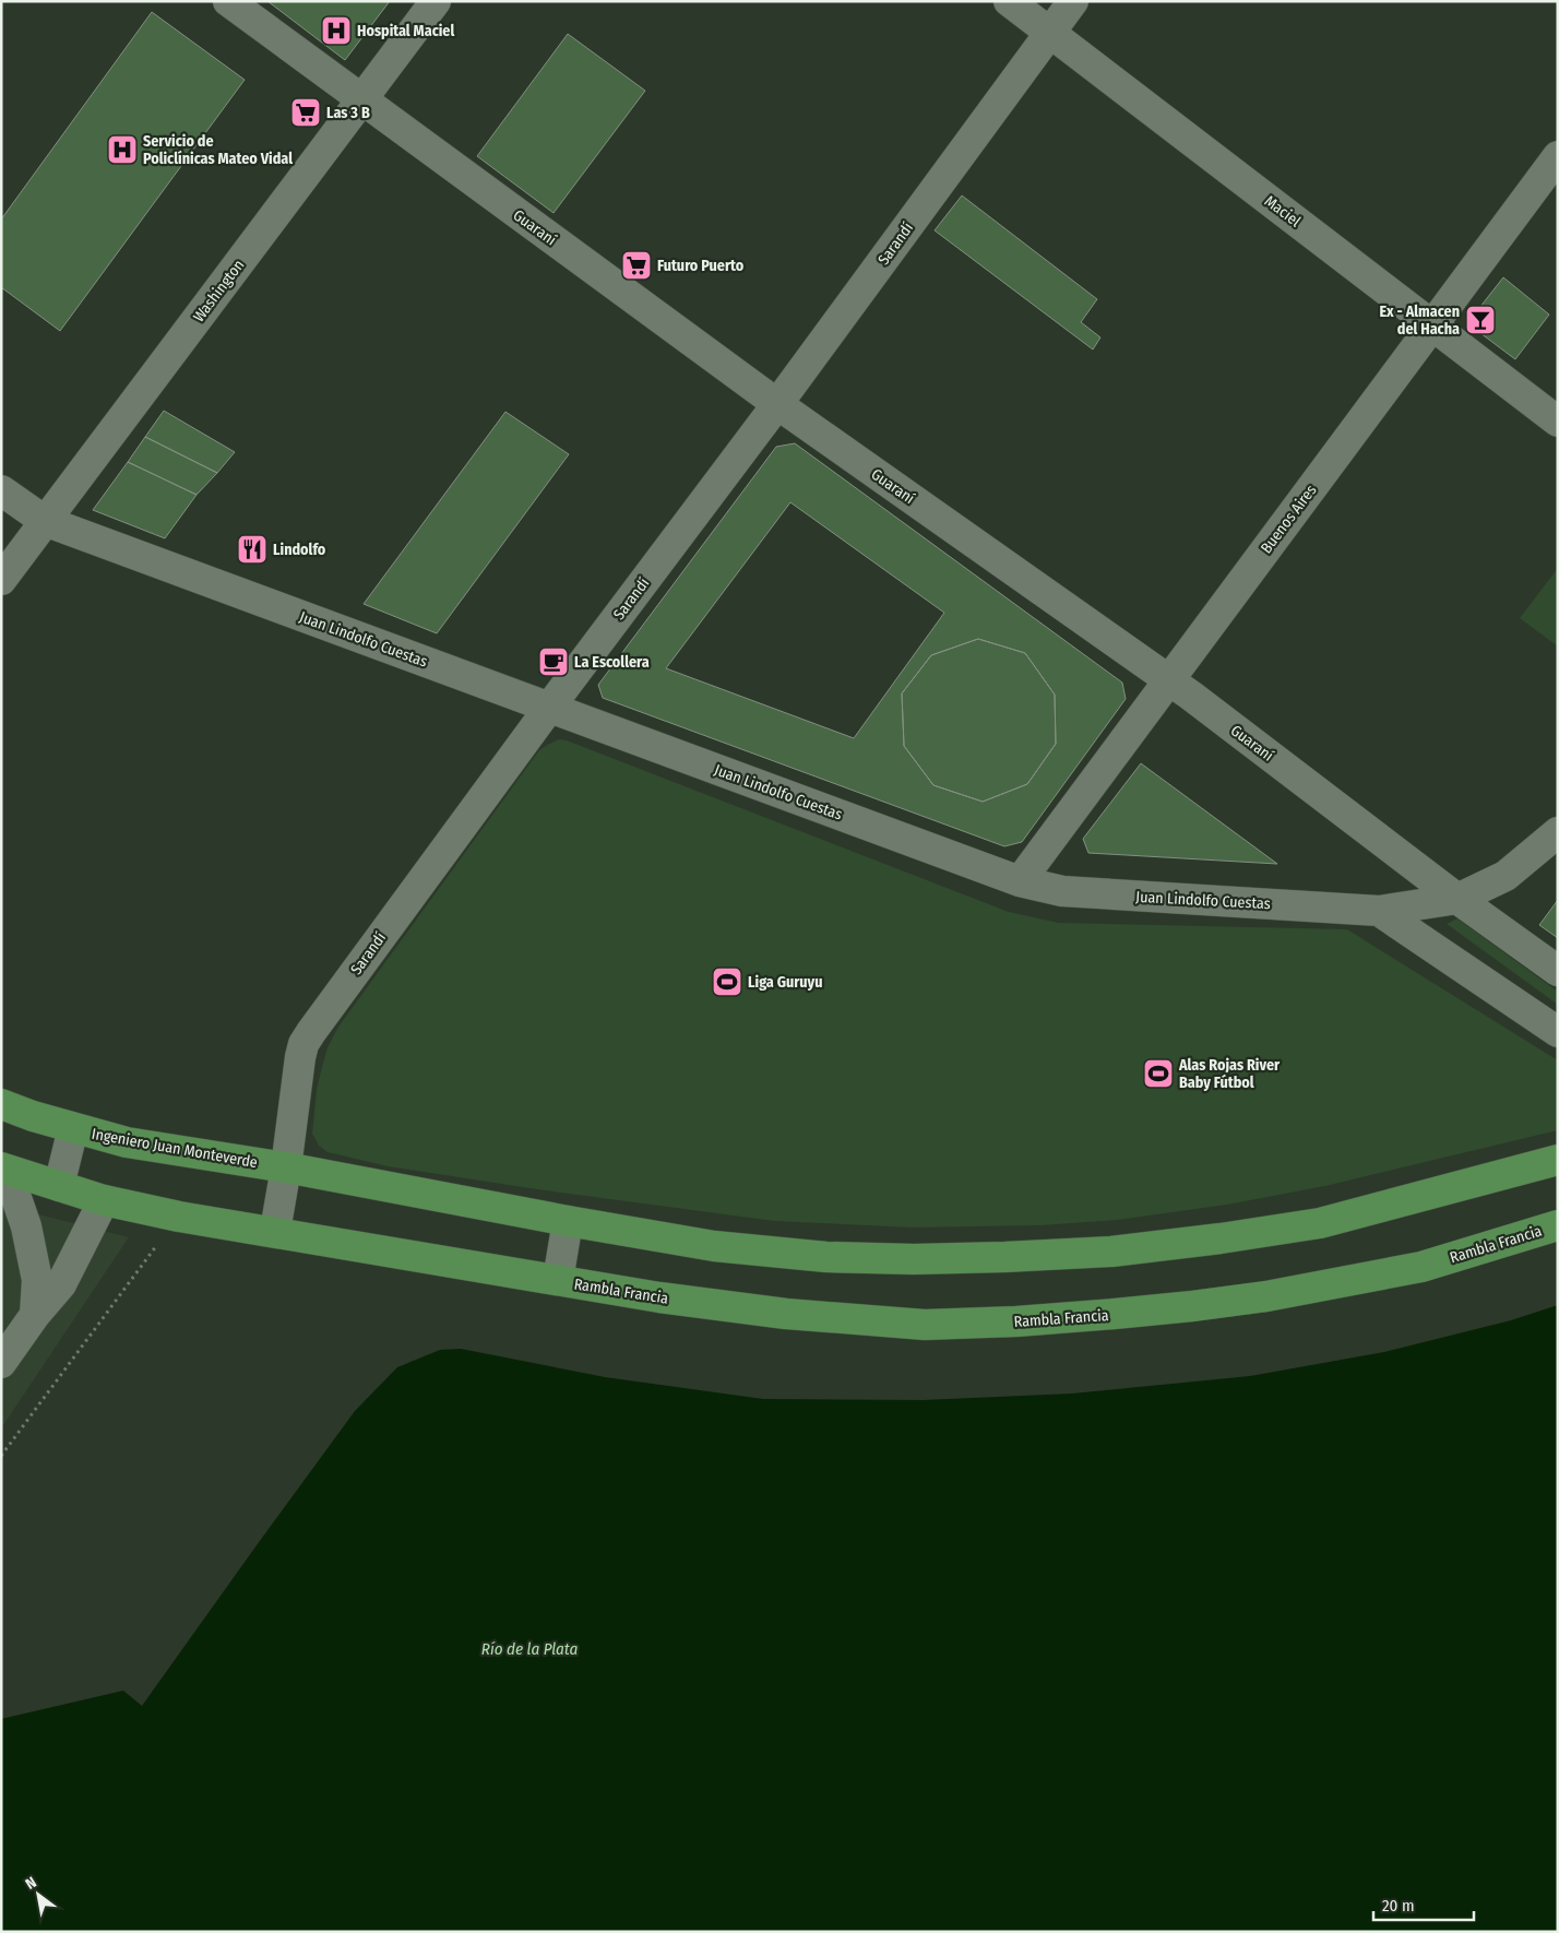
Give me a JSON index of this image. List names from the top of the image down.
{
  "streets": {
    "main road": ["Ingeniero Juan Monteverde", "Rambla Francia"],
    "street": [
      "Maciel",
      "Guaraní",
      "Sarandí",
      "Washington",
      "Buenos Aires",
      "Juan Lindolfo Cuestas"
    ]
  },
  "crossings": [
    ["Maciel", "Sarandí"],
    ["Maciel", "Buenos Aires"],
    ["Guaraní", "Sarandí"],
    ["Guaraní", "Washington"],
    ["Guaraní", "Buenos Aires"],
    ["Guaraní", "Juan Lindolfo Cuestas"],
    ["Sarandí", "Juan Lindolfo Cuestas"],
    ["Sarandí", "Ingeniero Juan Monteverde"],
    ["Sarandí", "Rambla Francia"],
    ["Washington", "Juan Lindolfo Cuestas"],
    ["Buenos Aires", "Juan Lindolfo Cuestas"]
  ],
  "water": ["Río de la Plata"],
  "places": {
    "hospital": ["Hospital Maciel", "Servicio de Policlínicas Mateo Vidal"],
    "supermarket": ["Las 3 B", "Futuro Puerto"],
    "bar": ["Ex - Almacen del Hacha"],
    "restaurant": ["Lindolfo"],
    "cafe": ["La Escollera"],
    "sports": ["Liga Guruyu", "Alas Rojas River Baby Fútbol"]
  },
  "scale_bar": "20 m",
  "north": "top left"
}
